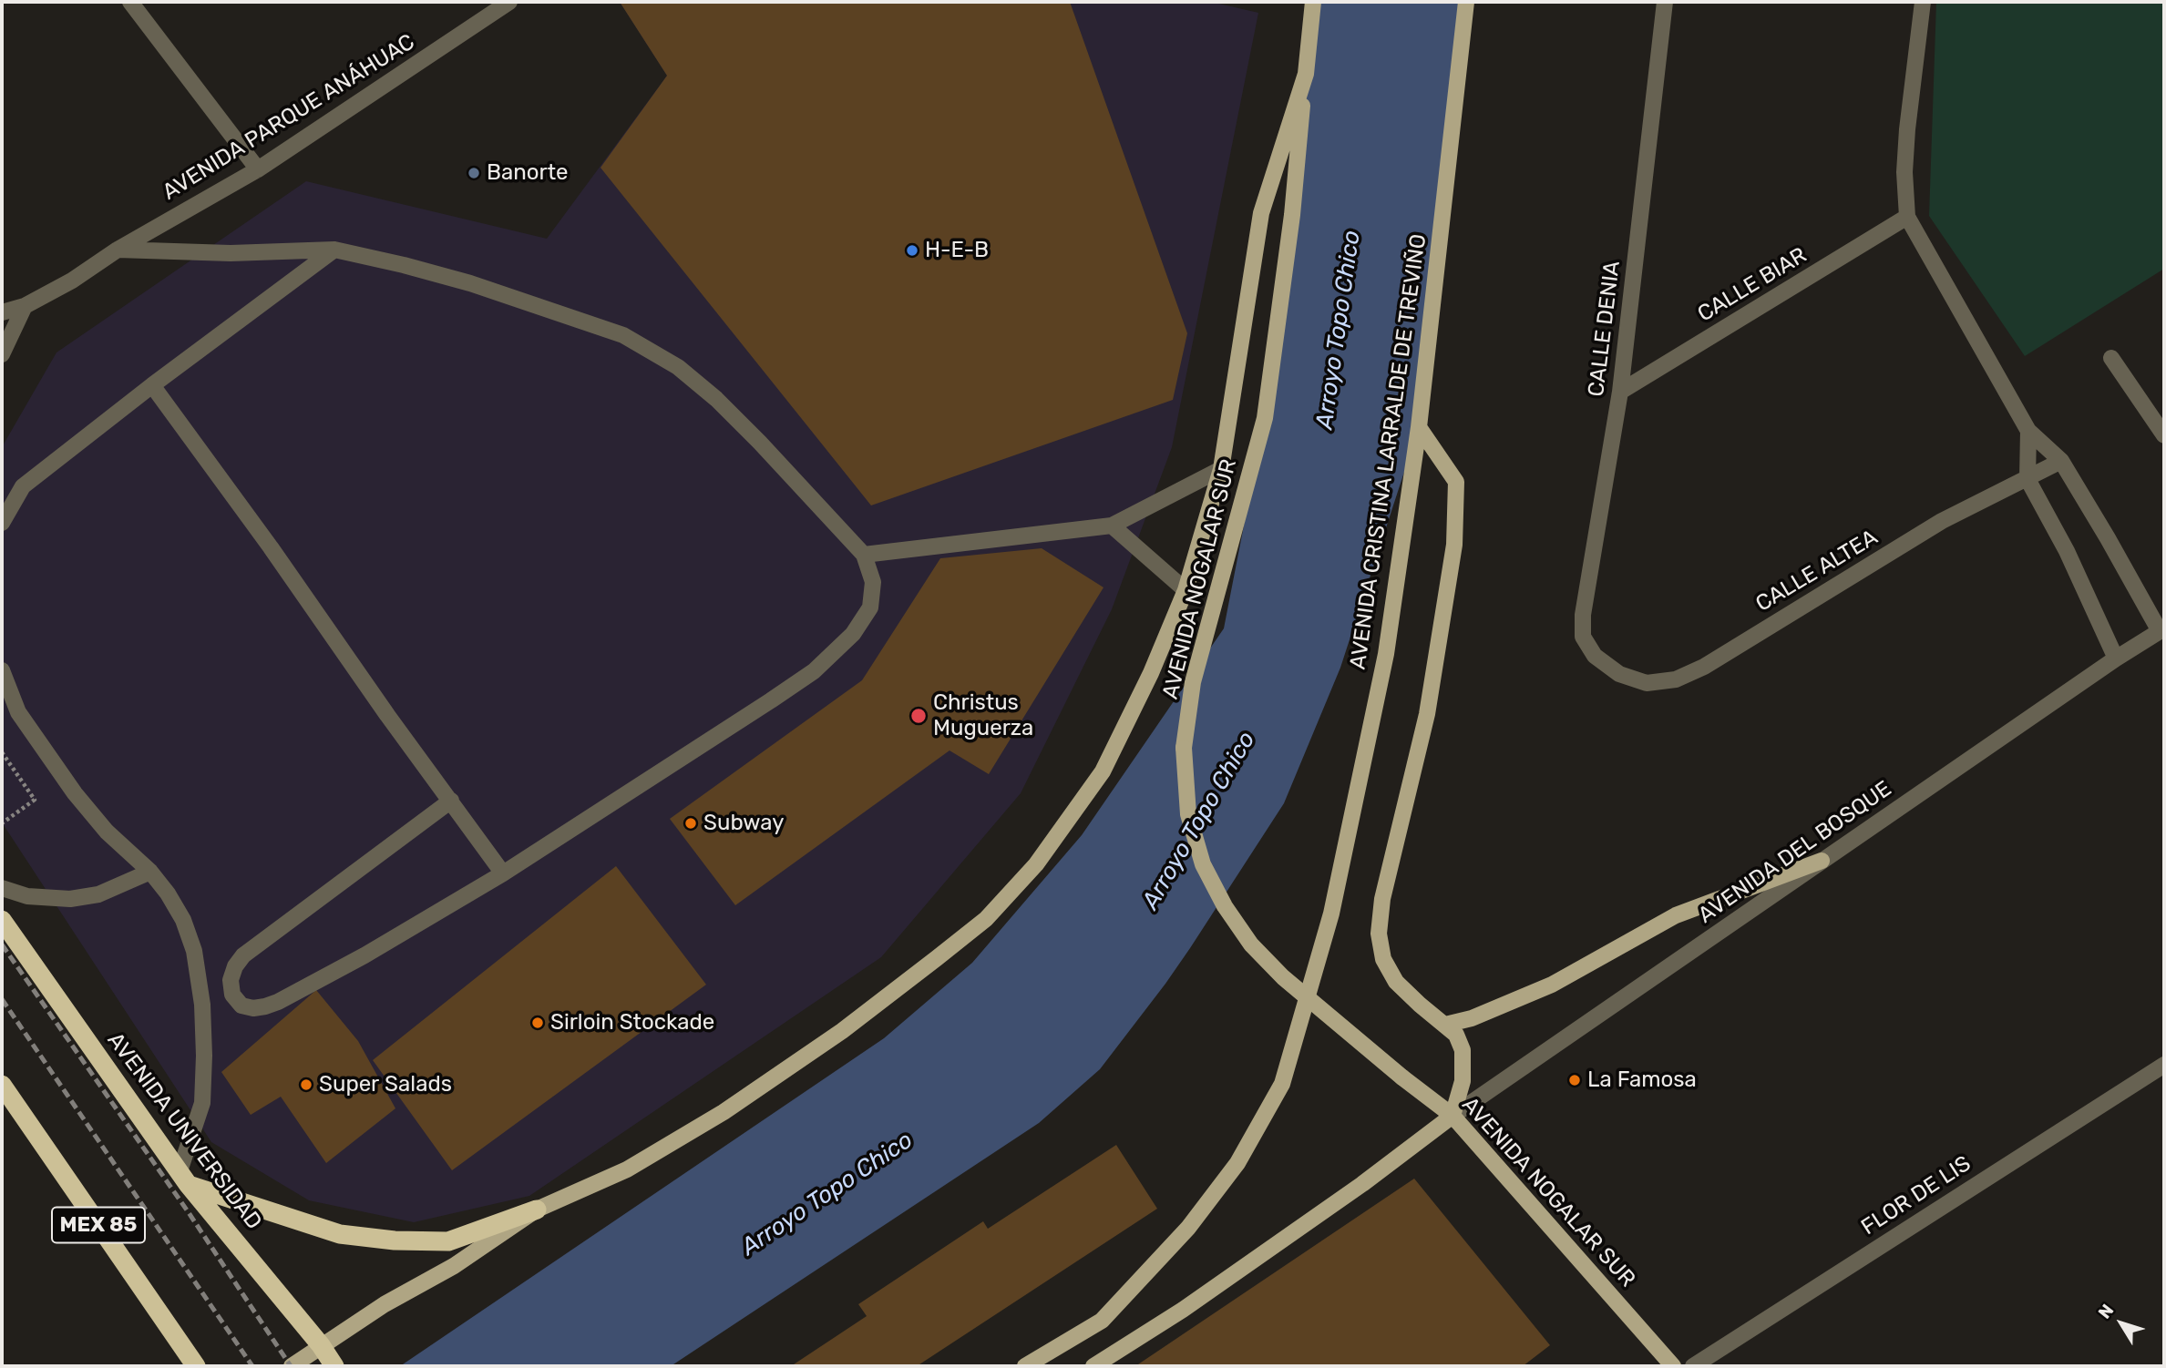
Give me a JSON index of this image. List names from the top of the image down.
{
  "streets": {
    "highway": ["AVENIDA UNIVERSIDAD", "MEX 85"],
    "main road": ["AVENIDA CRISTINA LARRALDE DE TREVIÑO", "AVENIDA NOGALAR SUR"],
    "street": [
      "AVENIDA PARQUE ANÁHUAC",
      "CALLE BIAR",
      "CALLE DENIA",
      "CALLE ALTEA",
      "AVENIDA DEL BOSQUE",
      "FLOR DE LIS"
    ]
  },
  "crossings": [
    ["CALLE BIAR", "CALLE DENIA"],
    ["CALLE DENIA", "CALLE ALTEA"],
    ["AVENIDA NOGALAR SUR", "AVENIDA DEL BOSQUE"]
  ],
  "water": ["Arroyo Topo Chico"],
  "places": [
    "Banorte",
    "H-E-B",
    "Christus Muguerza",
    "Subway",
    "Sirloin Stockade",
    "La Famosa",
    "Super Salads"
  ],
  "north": "top left"
}
